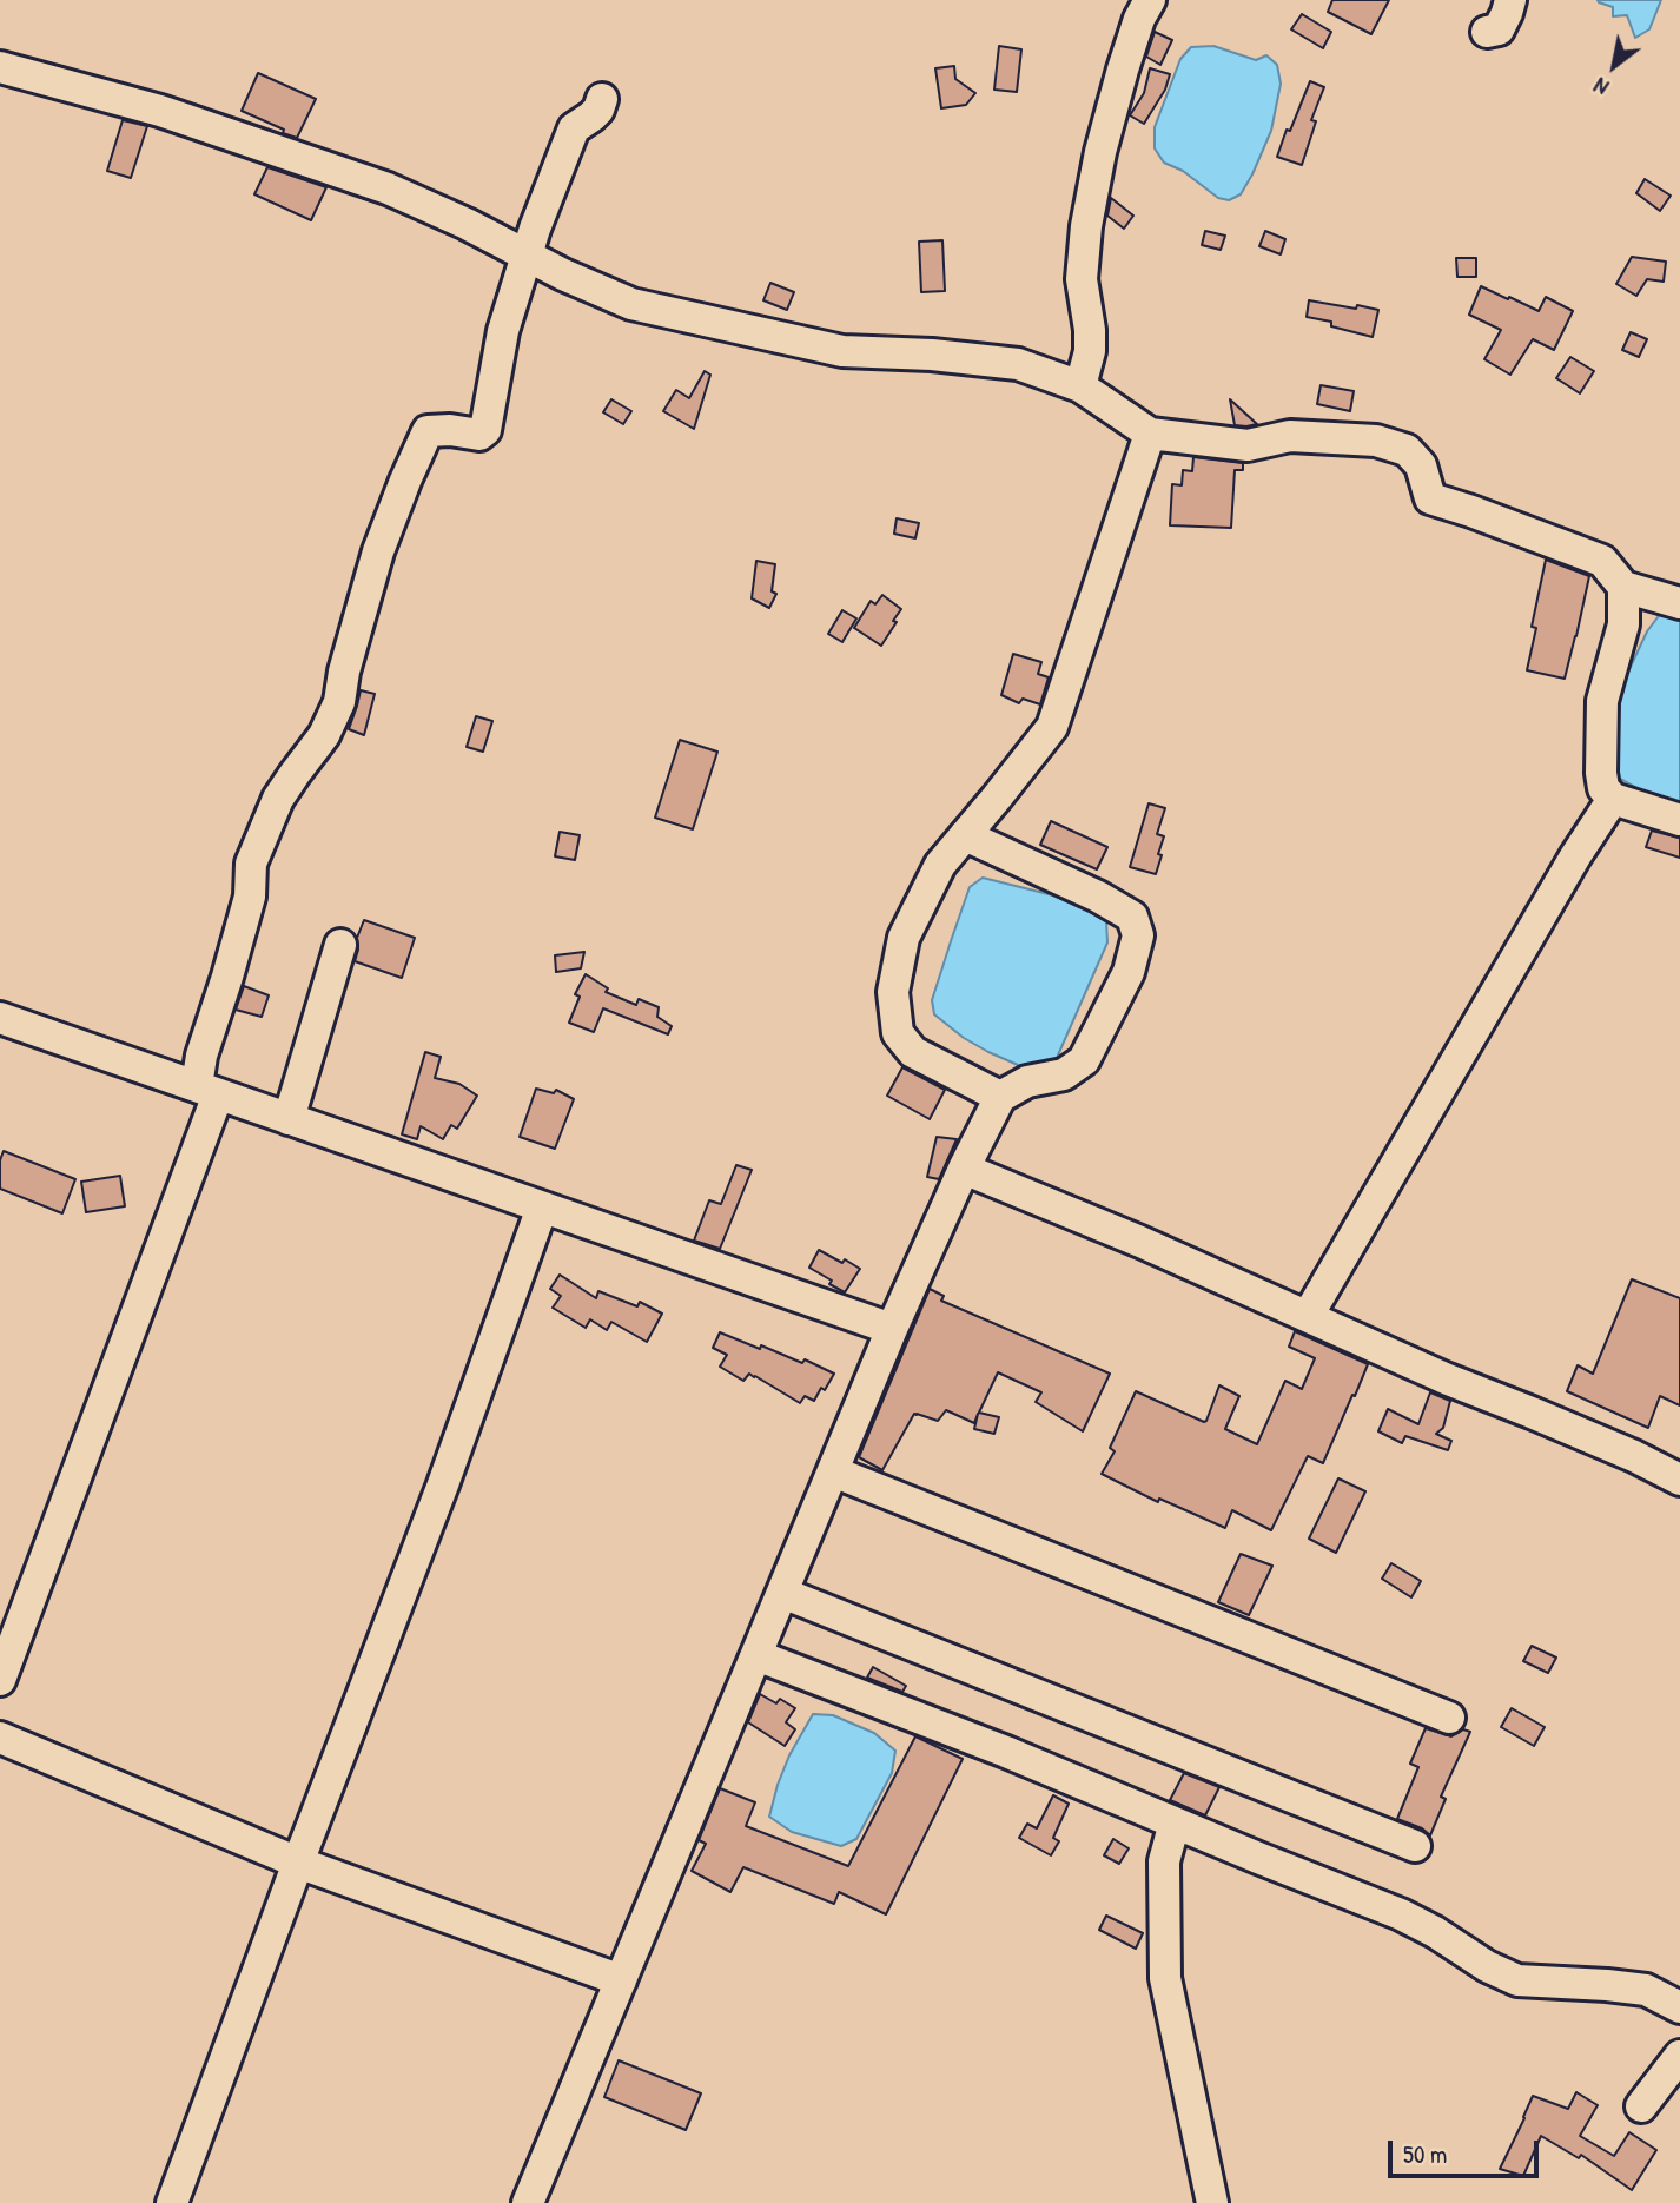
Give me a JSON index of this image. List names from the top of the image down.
{
  "scale_bar": "50 m",
  "north": "bottom left"
}
